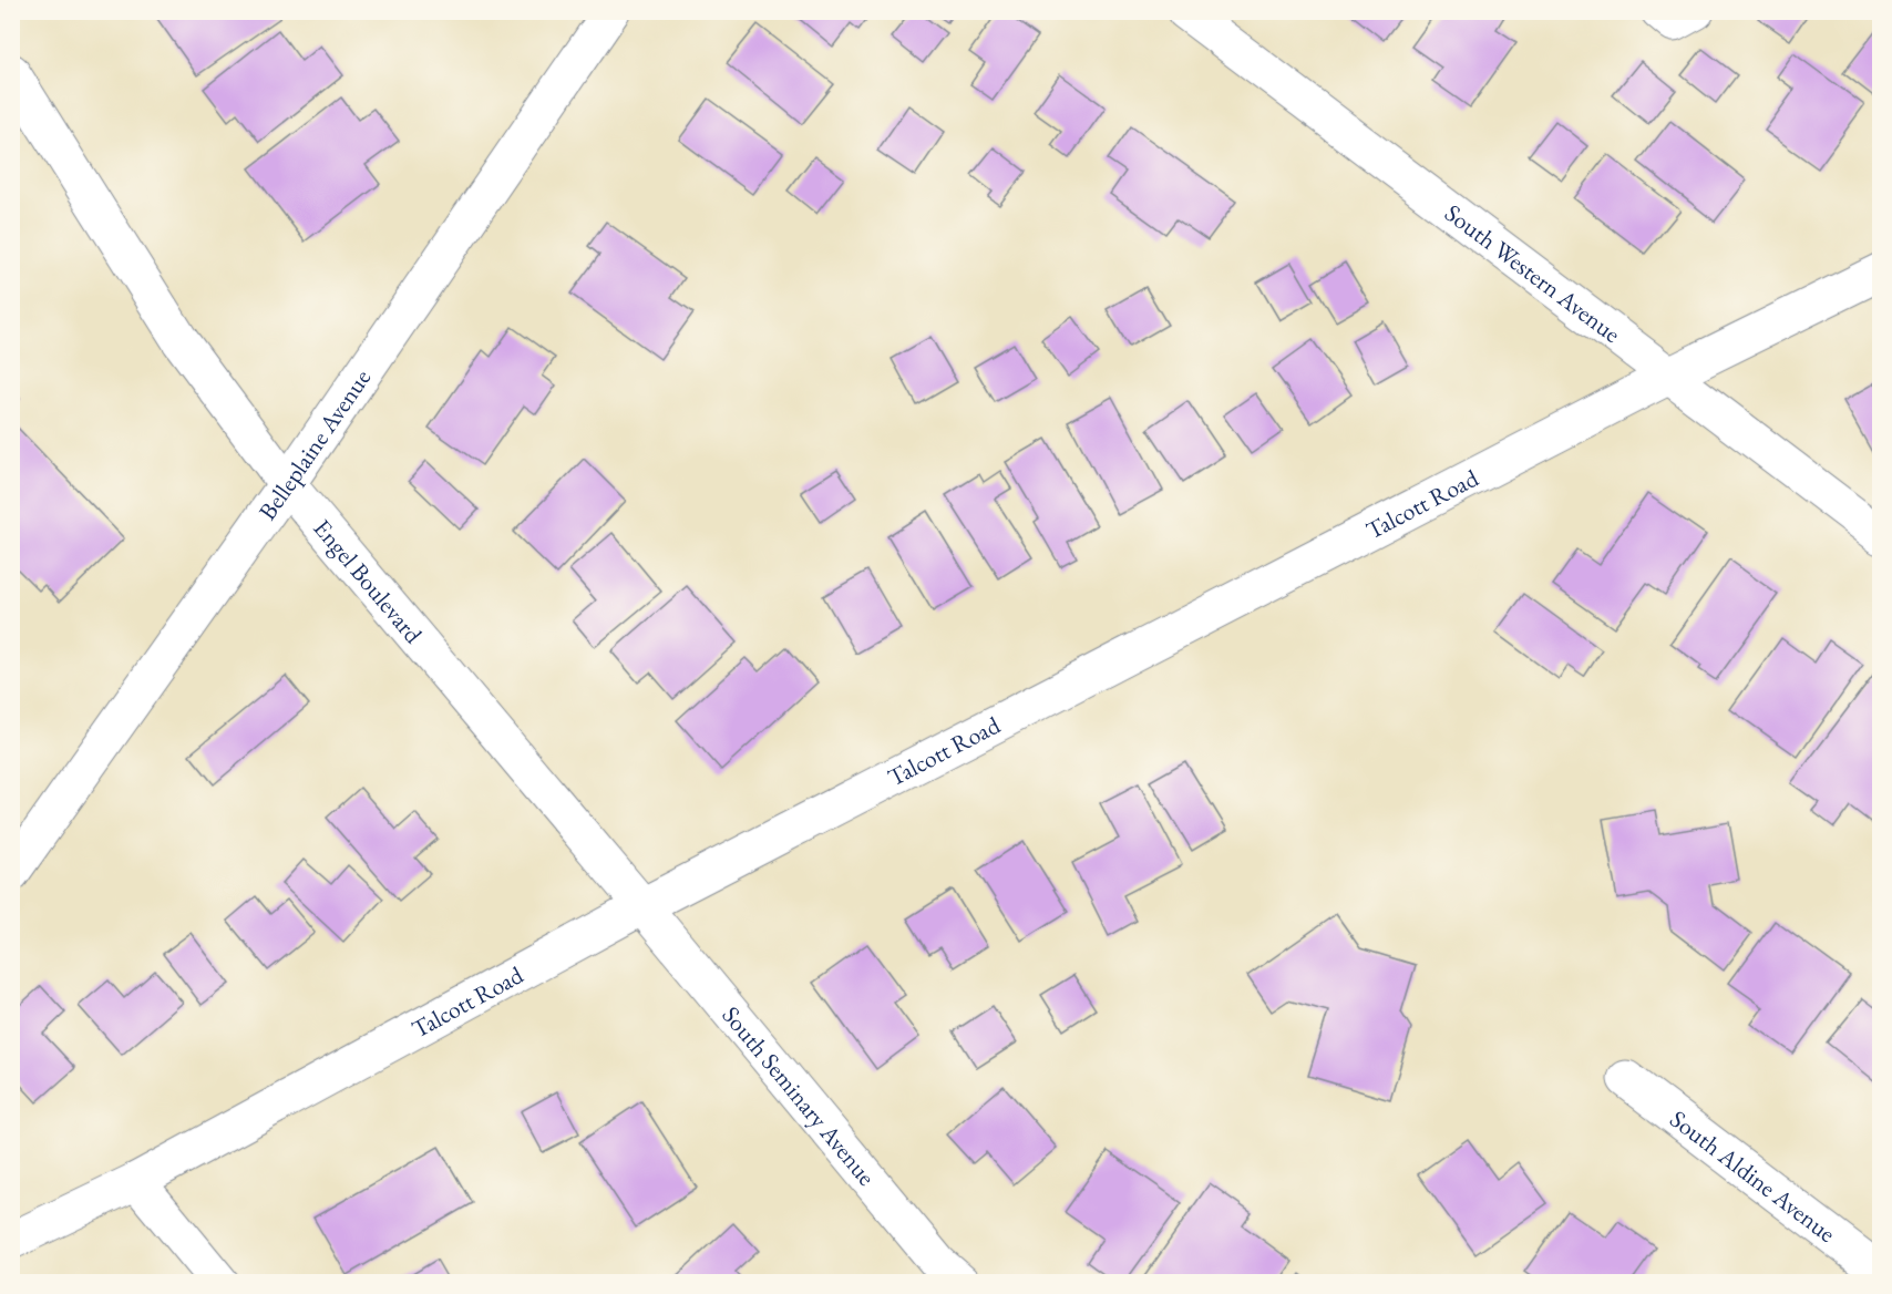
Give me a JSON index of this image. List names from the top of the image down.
{
  "streets": {
    "street": [
      "South Western Avenue",
      "Belleplaine Avenue",
      "Talcott Road",
      "Engel Boulevard",
      "South Seminary Avenue",
      "South Aldine Avenue"
    ]
  },
  "crossings": [
    ["South Western Avenue", "Talcott Road"],
    ["Belleplaine Avenue", "Engel Boulevard"],
    ["Talcott Road", "Engel Boulevard"],
    ["Talcott Road", "South Seminary Avenue"],
    ["Engel Boulevard", "South Seminary Avenue"]
  ]
}
